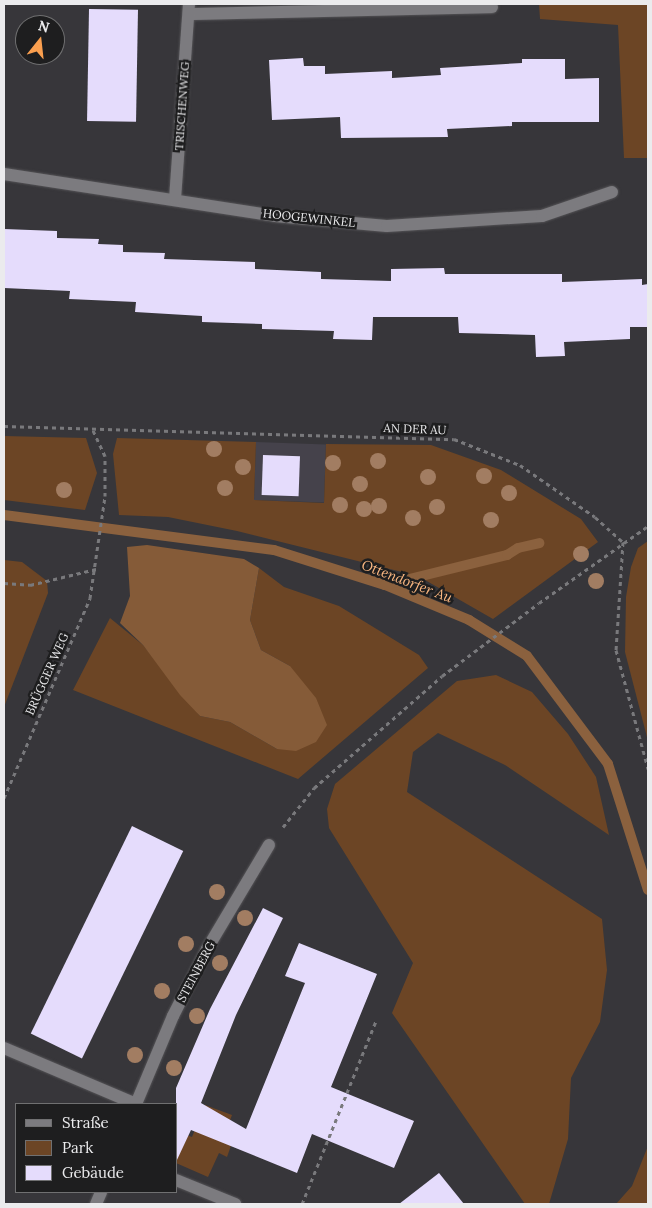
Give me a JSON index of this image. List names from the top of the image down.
{
  "streets": {
    "street": ["TRISCHENWEG", "HOOGEWINKEL", "STEINBERG"],
    "path": ["AN DER AU", "BRÜGGER WEG"]
  },
  "crossings": [
    ["TRISCHENWEG", "HOOGEWINKEL"],
    ["AN DER AU", "BRÜGGER WEG"]
  ],
  "water": ["Ottendorfer Au"],
  "legend": ["Straße", "Park", "Gebäude"],
  "north": "top"
}
